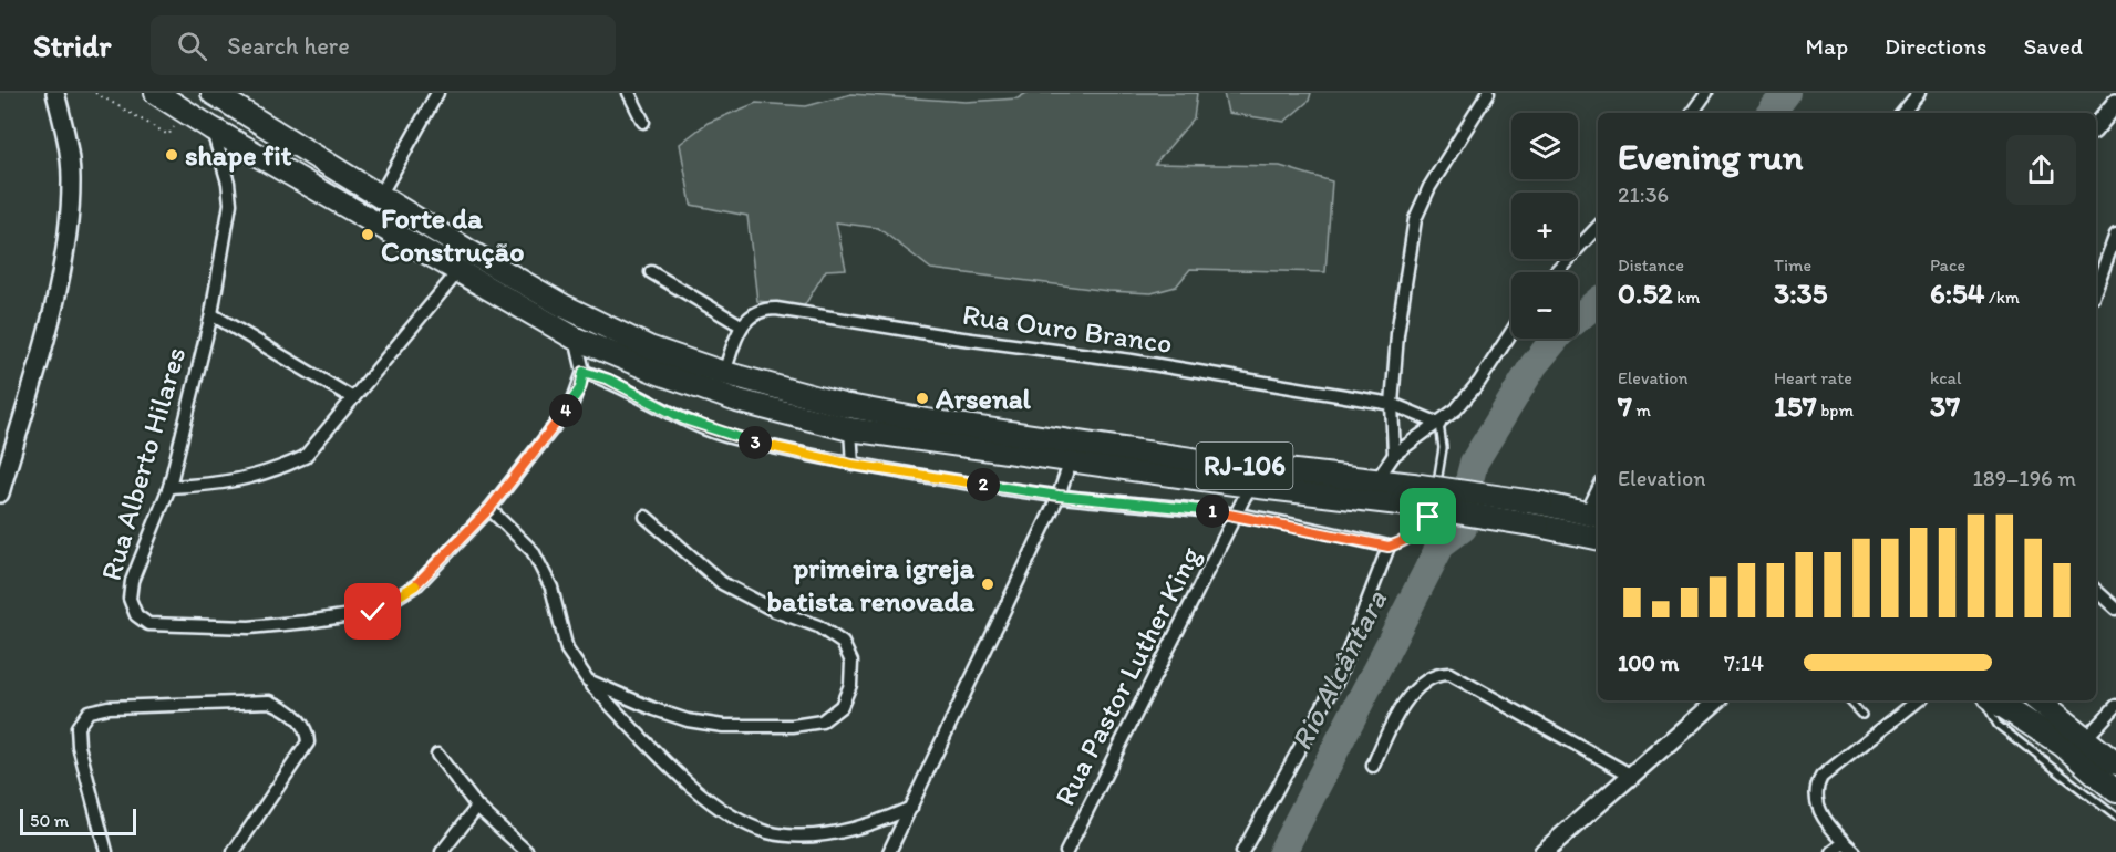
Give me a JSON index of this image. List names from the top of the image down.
{
  "streets": {
    "highway": ["RJ-106"],
    "street": ["Rua Ouro Branco", "Rua Alberto Hilares", "Rua Pastor Luther King"]
  },
  "crossings": [
    ["Rua Alberto Hilares", "RJ-106"],
    ["RJ-106", "Rua Pastor Luther King"]
  ],
  "water": ["Rio Alcântara"],
  "places": [
    "shape fit",
    "Forte da Construção",
    "Arsenal",
    "primeira igreja batista renovada"
  ],
  "scale_bar": "50 m",
  "page": {
    "header": "Stridr",
    "search": "Search here",
    "nav": ["Map", "Directions", "Saved"],
    "map_buttons": ["+", "−"],
    "heading": ["Evening run", "21:36"],
    "stats": [
      ["Distance", "0.52 km"],
      ["Time", "3:35"],
      ["Pace", "6:54 /km"],
      ["Elevation", "7 m"],
      ["Heart rate", "157 bpm"],
      ["kcal", "37"]
    ],
    "pins": [
      "4",
      "3",
      "2",
      "1"
    ],
    "chart": ["Elevation", "189–196 m"],
    "list": [
      {
        "name": "100 m",
        "note": "7:14"
      }
    ],
    "scale": "50 m"
  }
}
